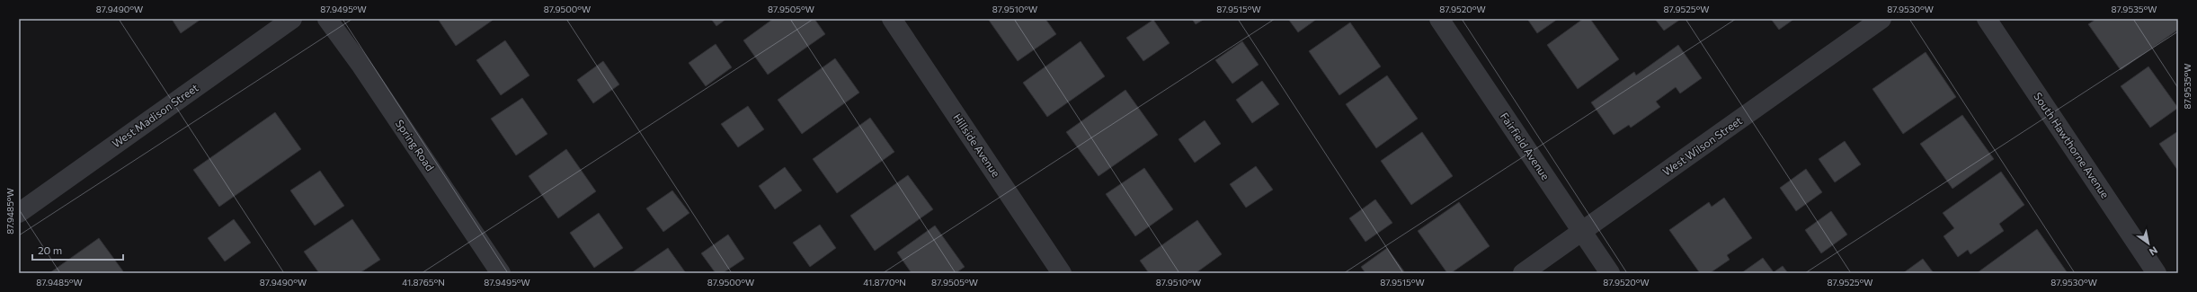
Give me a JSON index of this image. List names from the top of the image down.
{
  "streets": {
    "street": [
      "West Madison Street",
      "Spring Road",
      "Hillside Avenue",
      "South Hawthorne Avenue",
      "Fairfield Avenue",
      "West Wilson Street"
    ]
  },
  "crossings": [
    ["Fairfield Avenue", "West Wilson Street"]
  ],
  "scale_bar": "20 m",
  "north": "bottom right",
  "coordinates": [
    "87.9490°W",
    "87.9495°W",
    "87.9500°W",
    "87.9505°W",
    "87.9510°W",
    "87.9515°W",
    "87.9520°W",
    "87.9525°W",
    "87.9530°W",
    "87.9535°W",
    "87.9485°W",
    "41.8765°N",
    "41.8770°N"
  ]
}
